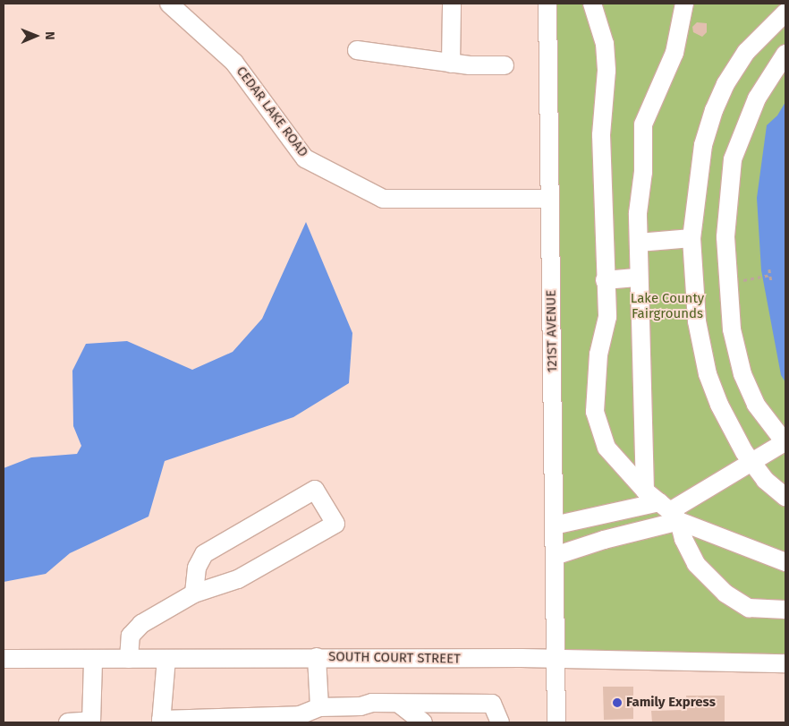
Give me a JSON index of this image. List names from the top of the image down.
{
  "streets": {
    "street": ["CEDAR LAKE ROAD", "121ST AVENUE", "SOUTH COURT STREET"]
  },
  "crossings": [
    ["CEDAR LAKE ROAD", "121ST AVENUE"],
    ["121ST AVENUE", "SOUTH COURT STREET"]
  ],
  "parks": ["Lake County Fairgrounds"],
  "places": ["Family Express"],
  "north": "right"
}
